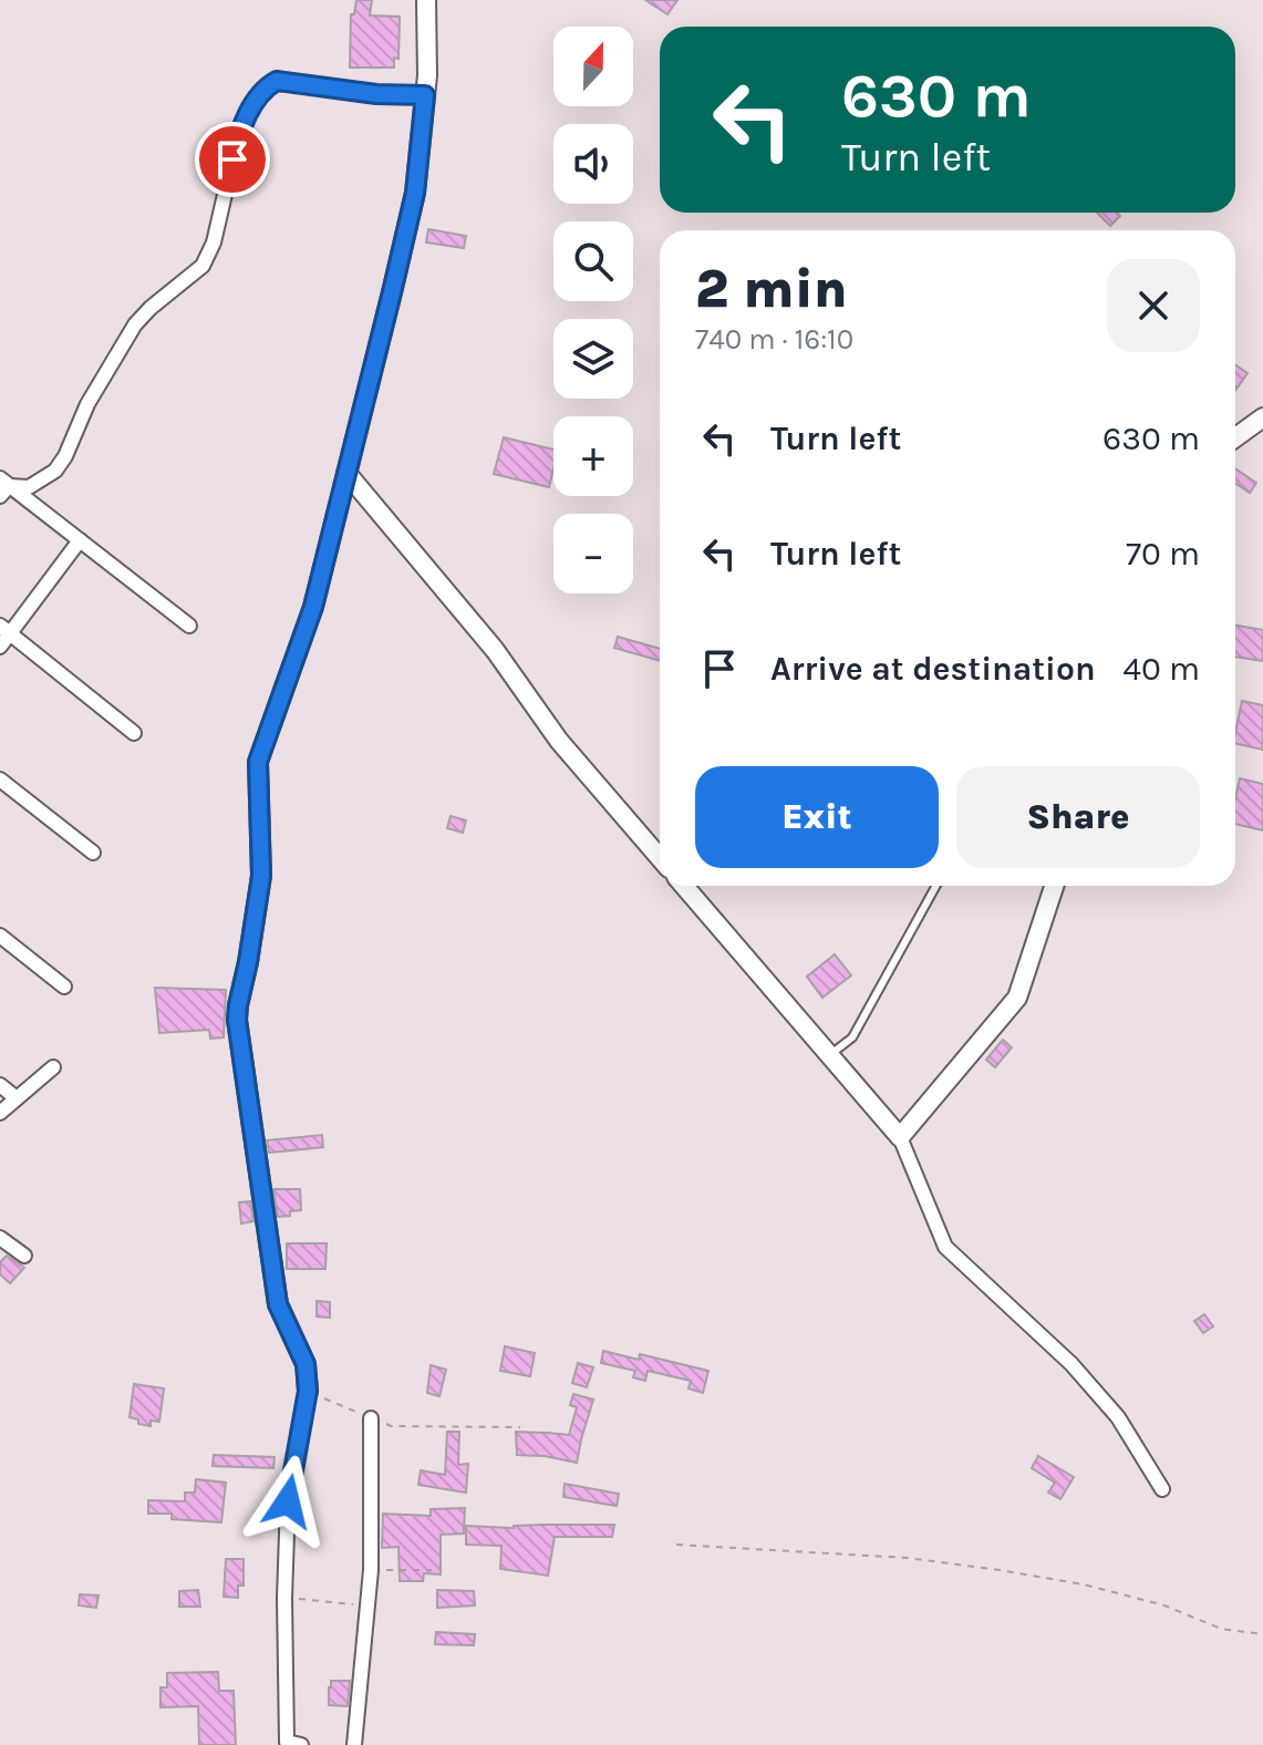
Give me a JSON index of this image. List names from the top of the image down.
{
  "north": "top",
  "page": {
    "map_buttons": ["+", "−"],
    "turn": ["630 m", "Turn left"],
    "heading": ["2 min", "740 m · 16:10"],
    "list": [
      {
        "name": "Turn left",
        "value": "630 m"
      },
      {
        "name": "Turn left",
        "value": "70 m"
      },
      {
        "name": "Arrive at destination",
        "value": "40 m"
      }
    ],
    "buttons": ["Exit", "Share"]
  }
}
